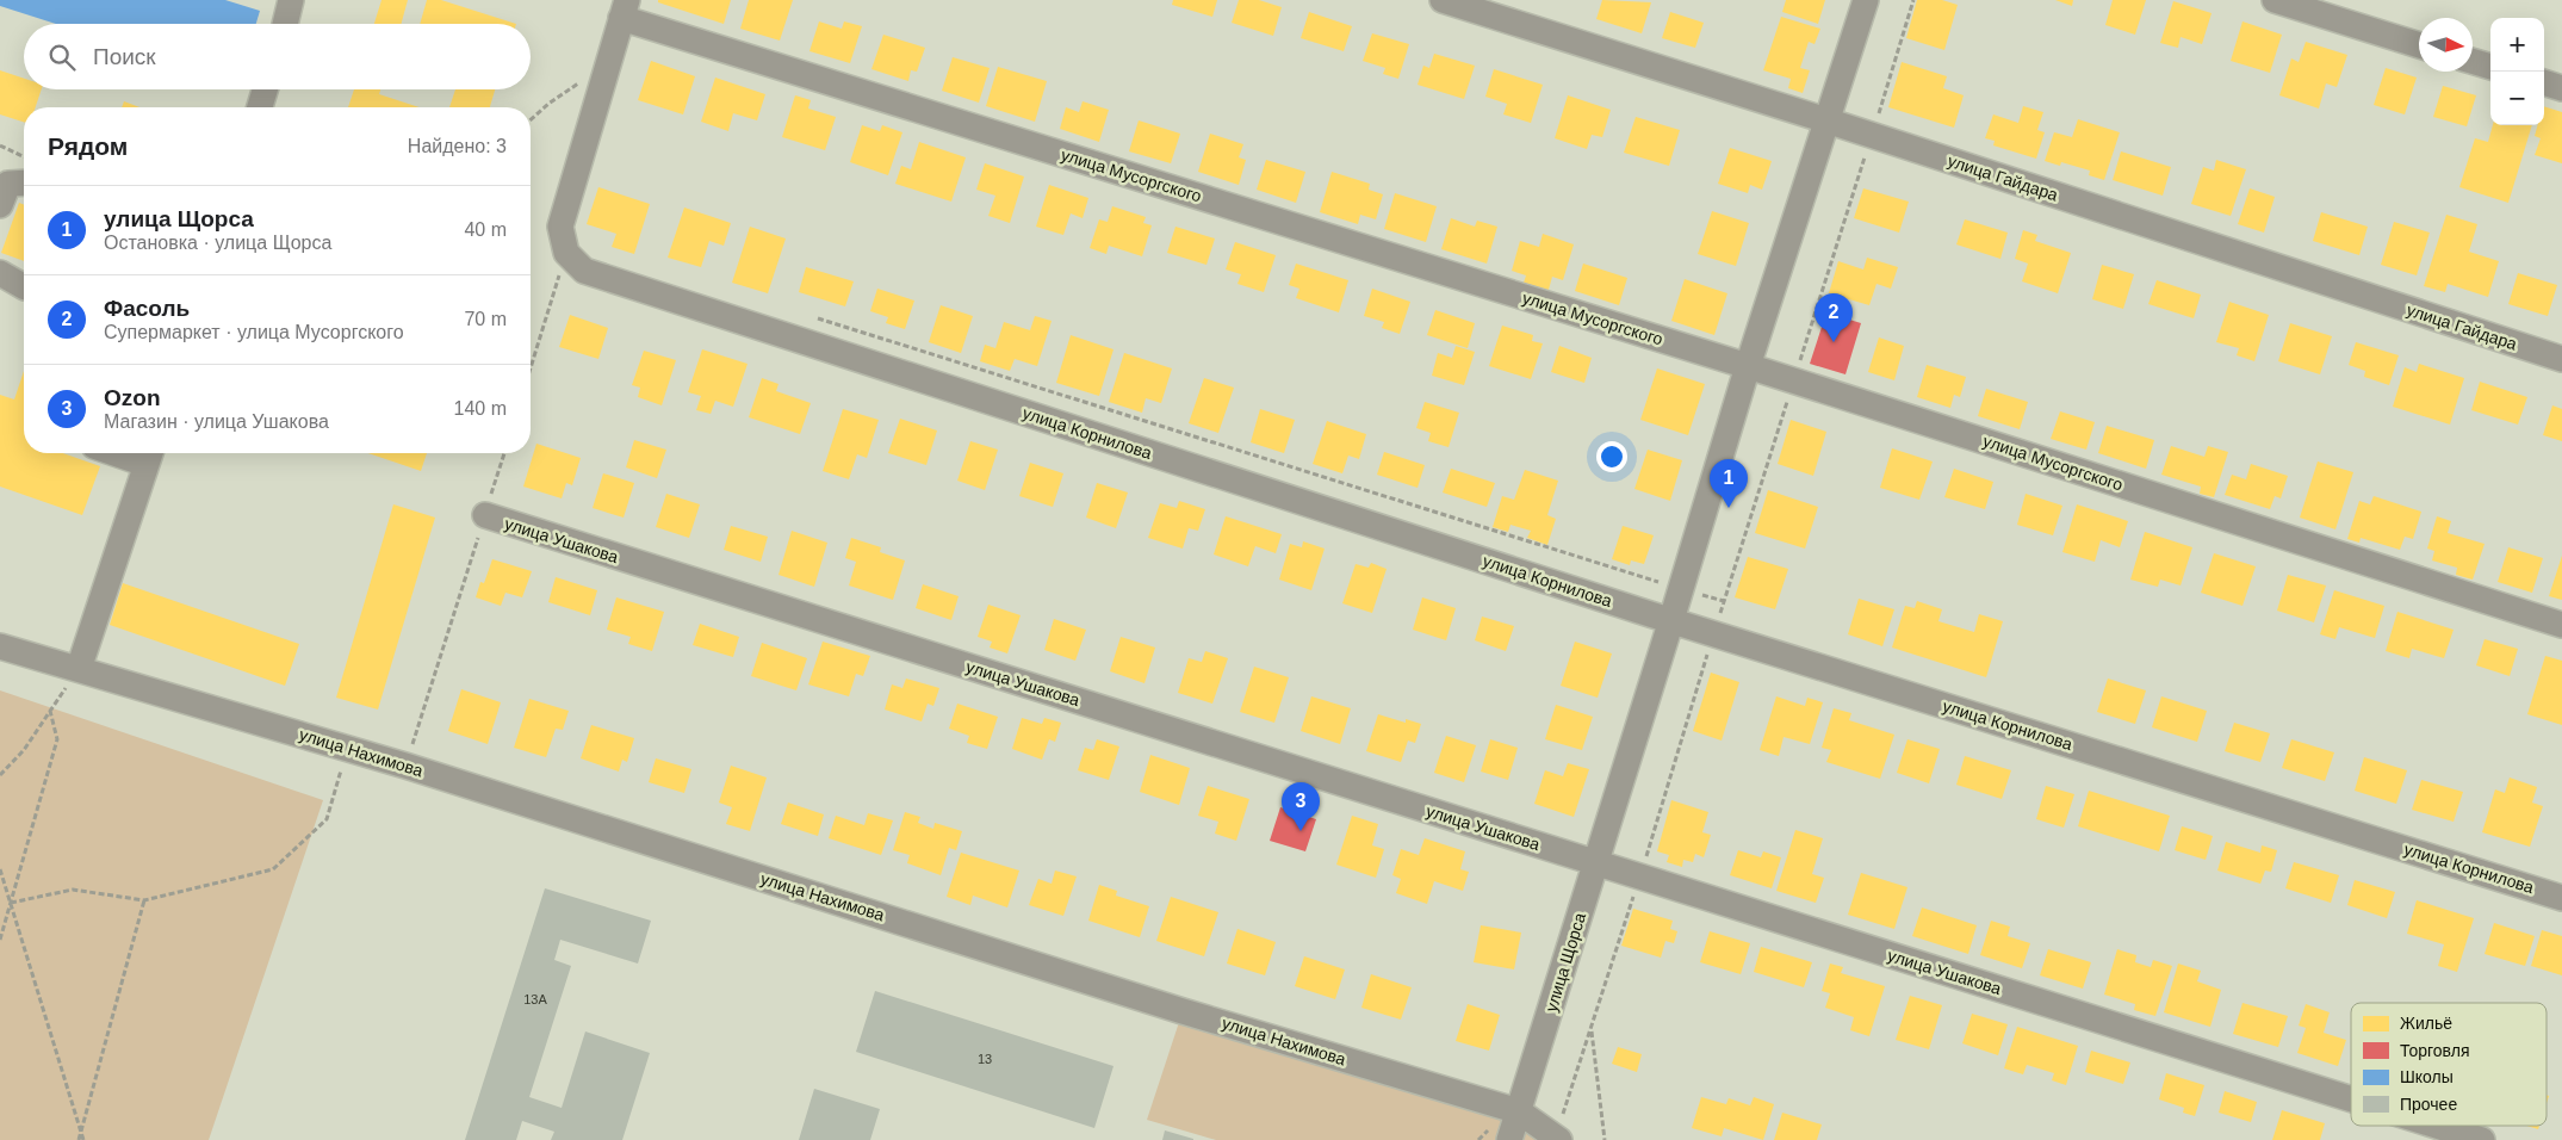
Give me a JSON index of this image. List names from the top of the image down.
{
  "streets": {
    "street": [
      "улица Мусоргского",
      "улица Гайдара",
      "улица Корнилова",
      "улица Ушакова",
      "улица Нахимова",
      "улица Щорса"
    ]
  },
  "crossings": [
    ["улица Мусоргского", "улица Щорса"],
    ["улица Гайдара", "улица Щорса"],
    ["улица Корнилова", "улица Щорса"],
    ["улица Ушакова", "улица Щорса"],
    ["улица Нахимова", "улица Щорса"]
  ],
  "house_numbers": ["13А", "13"],
  "legend": [
    "Жильё",
    "Торговля",
    "Школы",
    "Прочее"
  ],
  "north": "right",
  "page": {
    "map_buttons": ["+", "−"],
    "search": "Поиск",
    "heading": ["Рядом", "Найдено: 3"],
    "list": [
      {
        "mark": "1",
        "name": "улица Щорса",
        "note": "Остановка · улица Щорса",
        "value": "40 m"
      },
      {
        "mark": "2",
        "name": "Фасоль",
        "note": "Супермаркет · улица Мусоргского",
        "value": "70 m"
      },
      {
        "mark": "3",
        "name": "Ozon",
        "note": "Магазин · улица Ушакова",
        "value": "140 m"
      }
    ],
    "pins": ["2", "1", "3"]
  }
}
